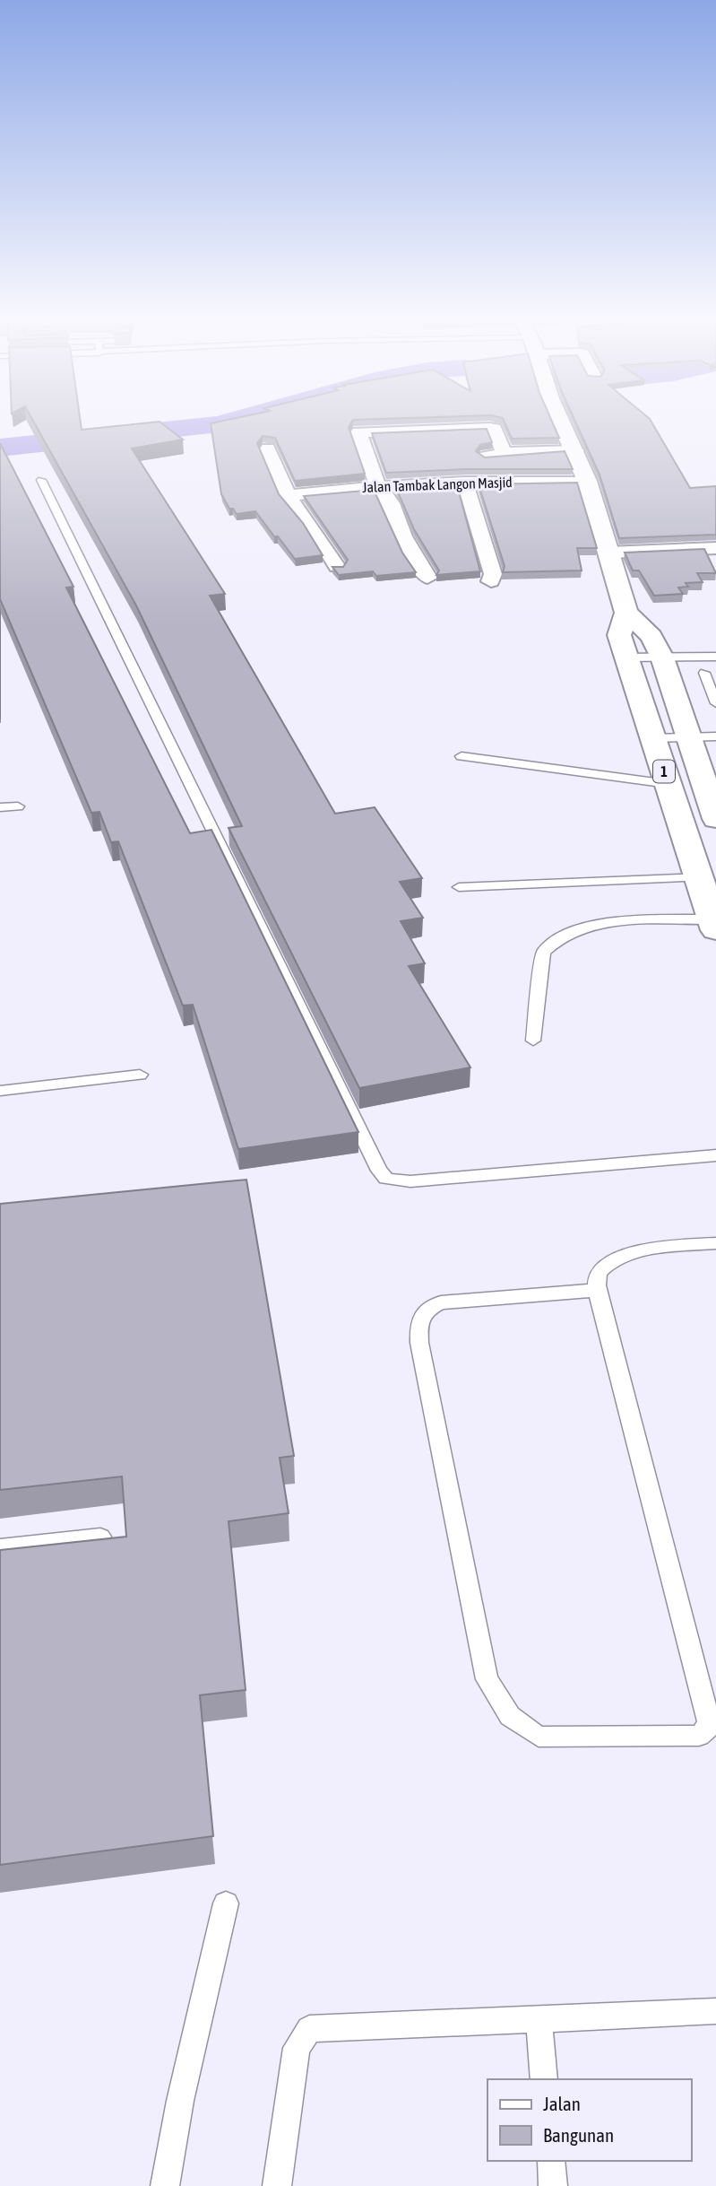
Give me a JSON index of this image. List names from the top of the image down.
{
  "streets": {
    "highway": ["1"],
    "street": ["Jalan Tambak Langon Masjid"]
  },
  "crossings": [
    ["Jalan Tambak Langon Masjid", "1"]
  ],
  "legend": ["Jalan", "Bangunan"]
}
